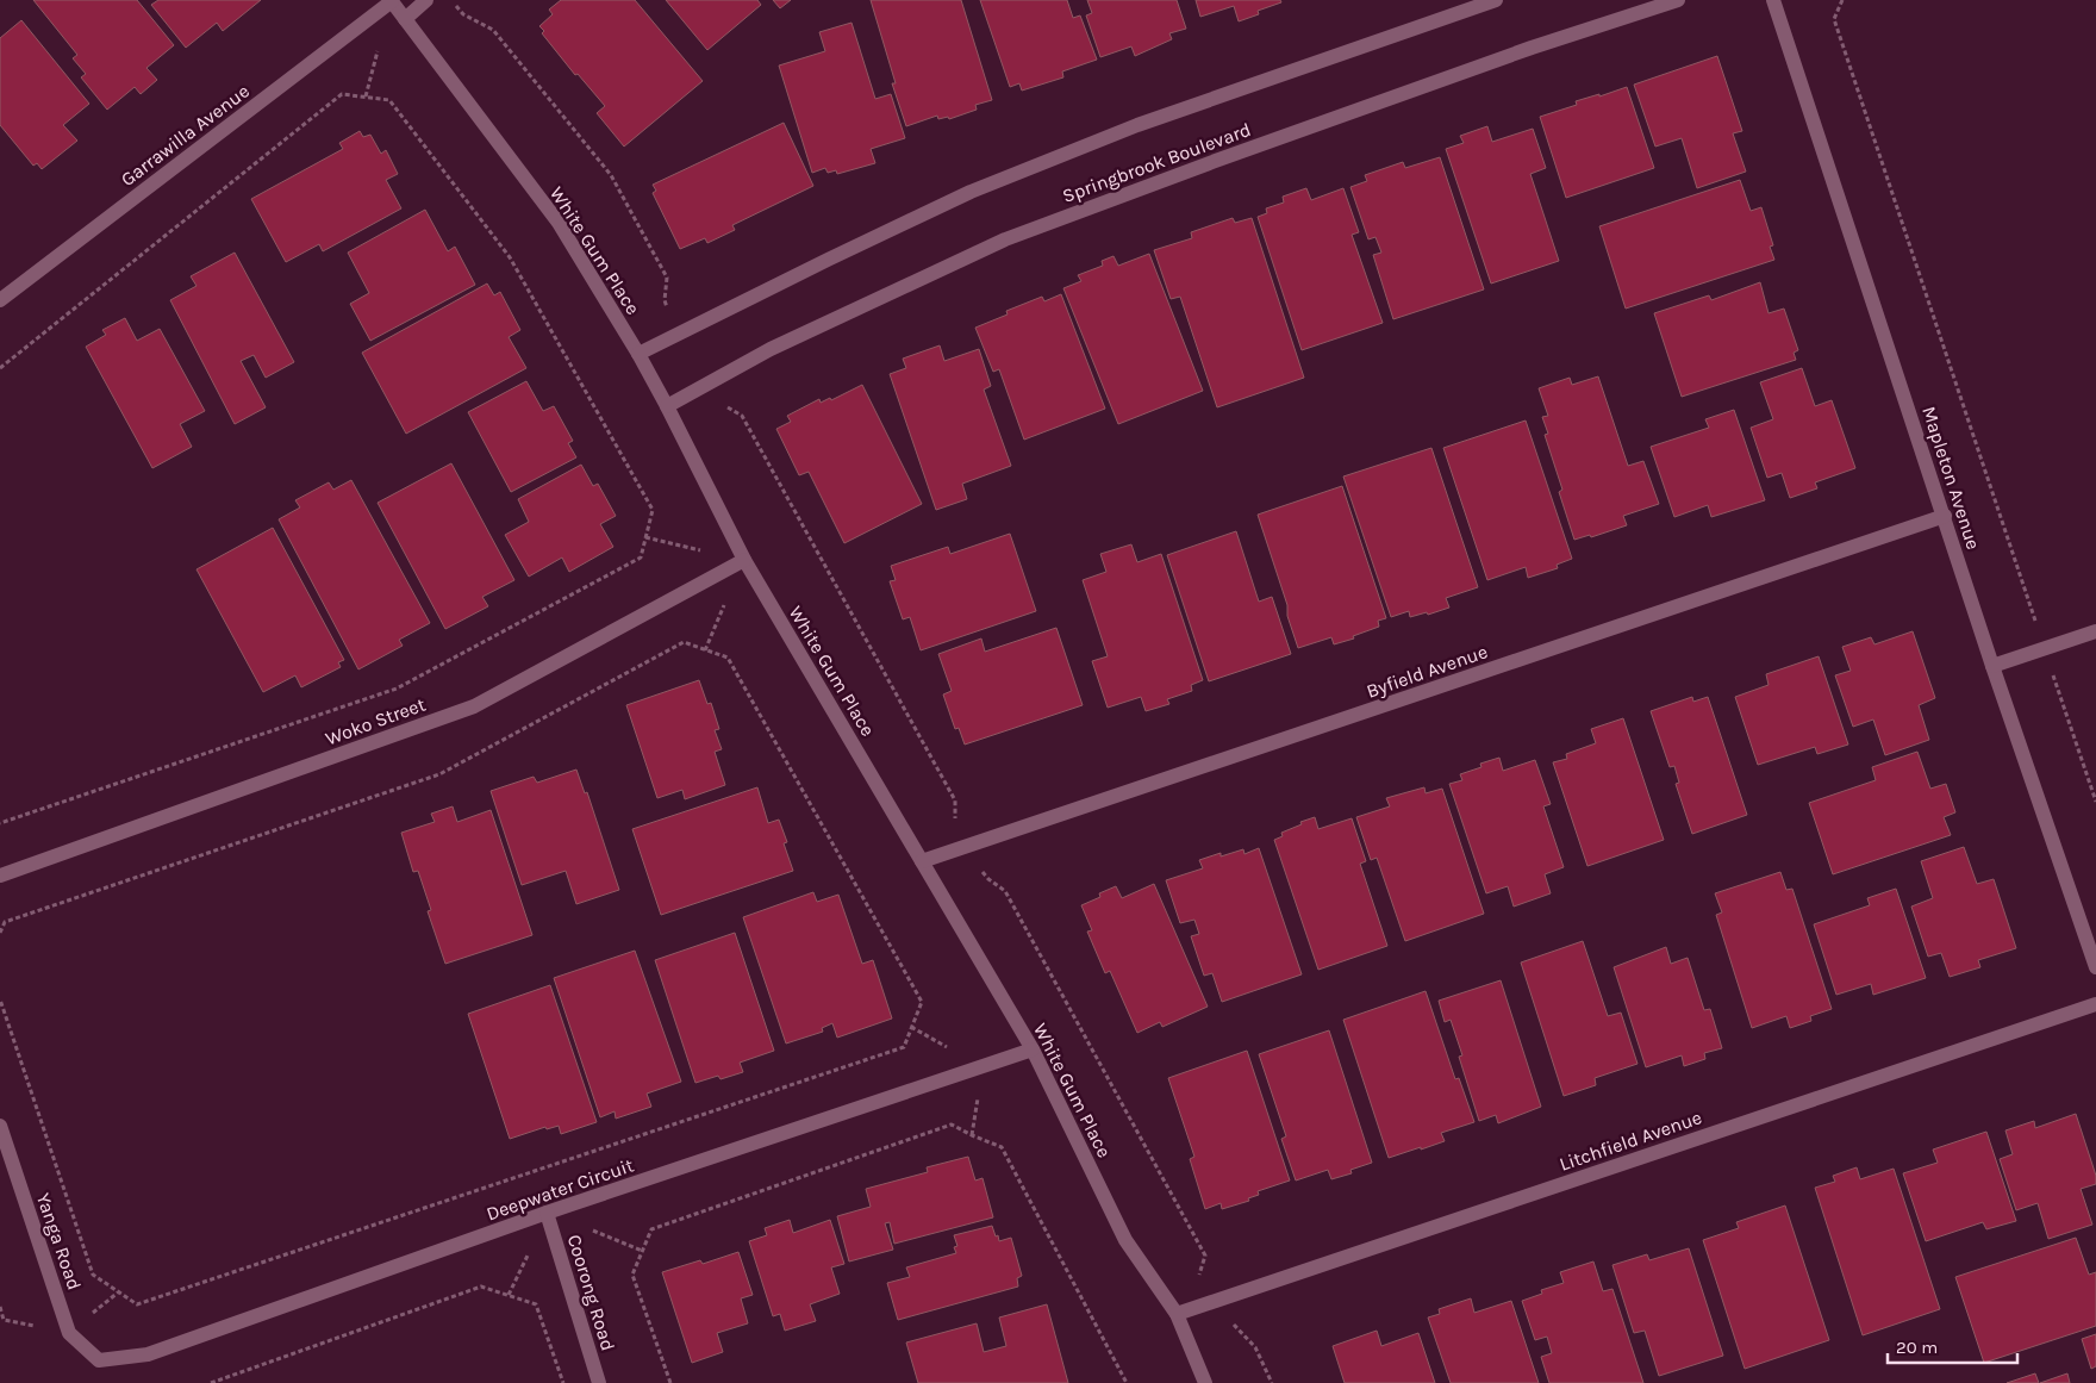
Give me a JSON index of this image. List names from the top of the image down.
{
  "streets": {
    "street": [
      "Garrawilla Avenue",
      "Springbrook Boulevard",
      "White Gum Place",
      "Mapleton Avenue",
      "Byfield Avenue",
      "Woko Street",
      "Litchfield Avenue",
      "Deepwater Circuit",
      "Yanga Road",
      "Coorong Road"
    ]
  },
  "crossings": [
    ["Garrawilla Avenue", "White Gum Place"],
    ["Springbrook Boulevard", "White Gum Place"],
    ["White Gum Place", "Byfield Avenue"],
    ["White Gum Place", "Woko Street"],
    ["White Gum Place", "Litchfield Avenue"],
    ["White Gum Place", "Deepwater Circuit"],
    ["Mapleton Avenue", "Byfield Avenue"],
    ["Deepwater Circuit", "Yanga Road"],
    ["Deepwater Circuit", "Coorong Road"]
  ],
  "scale_bar": "20 m"
}
